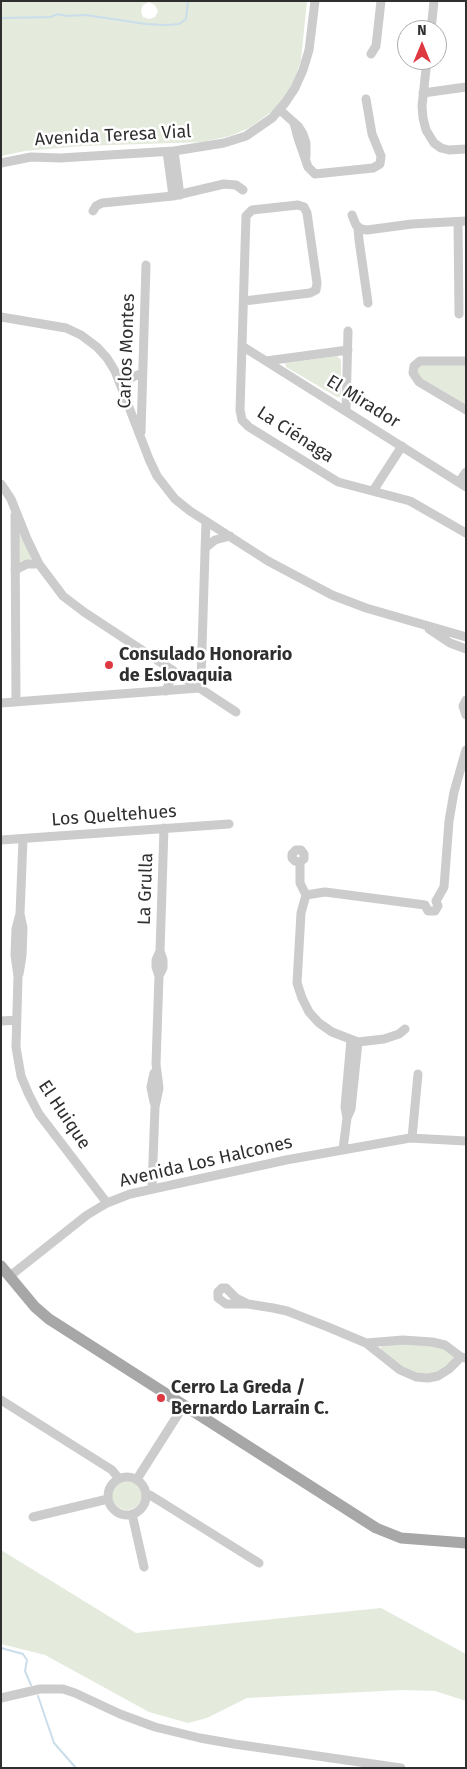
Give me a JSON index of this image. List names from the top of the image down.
{
  "streets": {
    "street": [
      "Avenida Teresa Vial",
      "Carlos Montes",
      "El Mirador",
      "La Ciénaga",
      "Los Queltehues",
      "La Grulla",
      "El Huique",
      "Avenida Los Halcones"
    ]
  },
  "crossings": [
    ["El Mirador", "La Ciénaga"],
    ["Los Queltehues", "La Grulla"],
    ["Los Queltehues", "El Huique"],
    ["La Grulla", "Avenida Los Halcones"],
    ["El Huique", "Avenida Los Halcones"]
  ],
  "places": ["Consulado Honorario de Eslovaquia", "Cerro La Greda / Bernardo Larraín C."],
  "north": "top"
}
